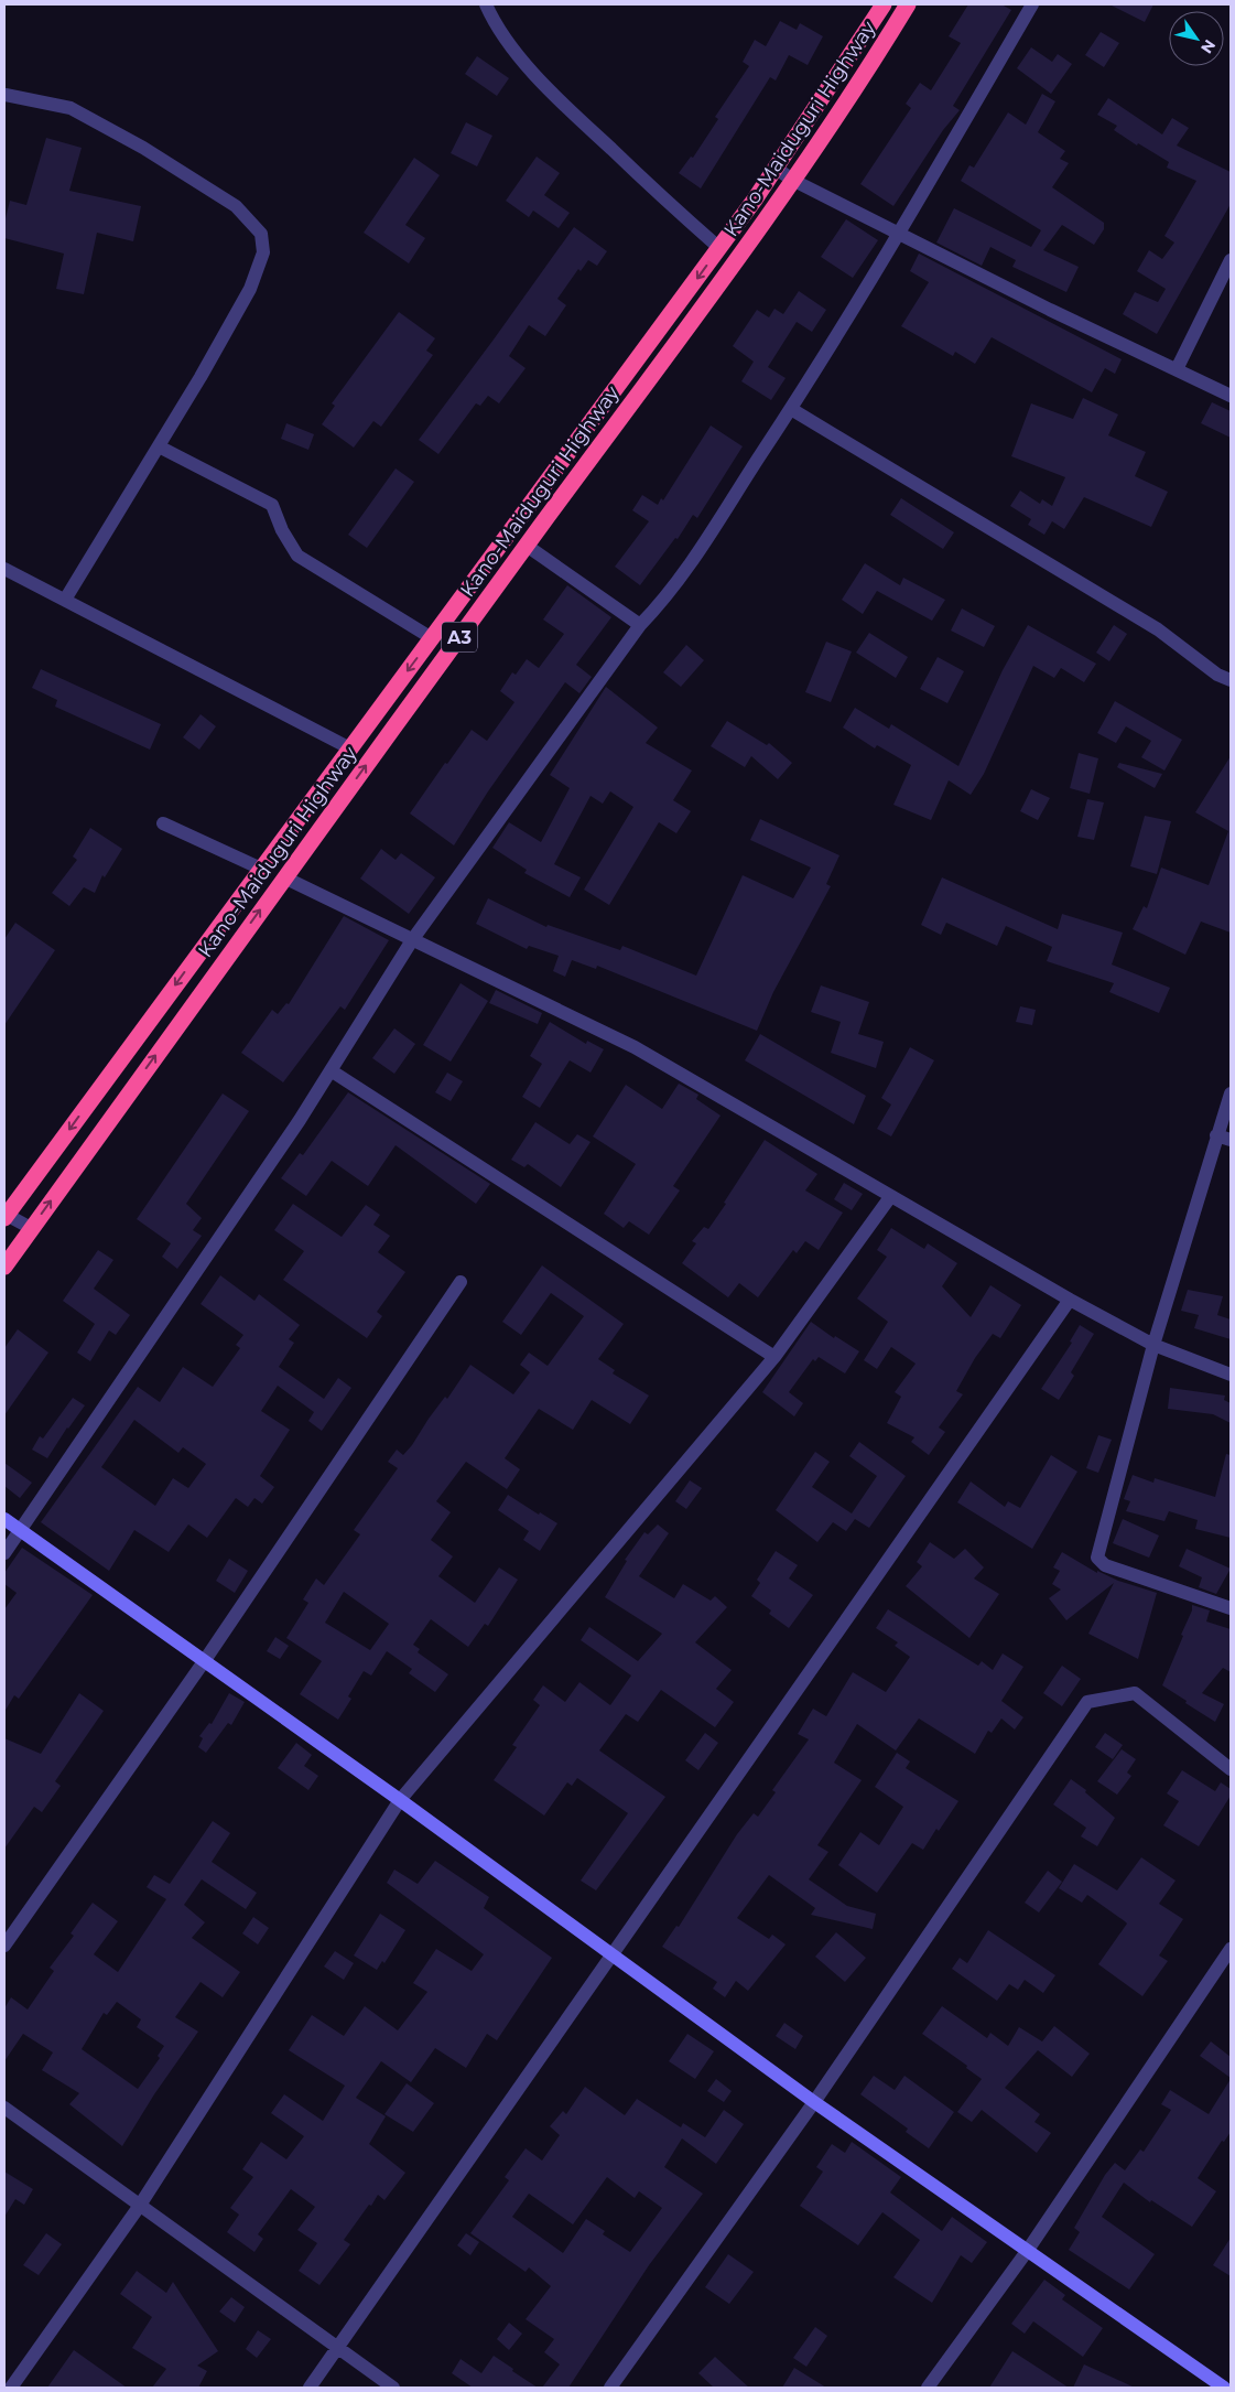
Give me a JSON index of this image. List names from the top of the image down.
{
  "streets": {
    "highway": ["Kano-Maiduguri Highway", "A3"]
  },
  "north": "bottom right"
}
